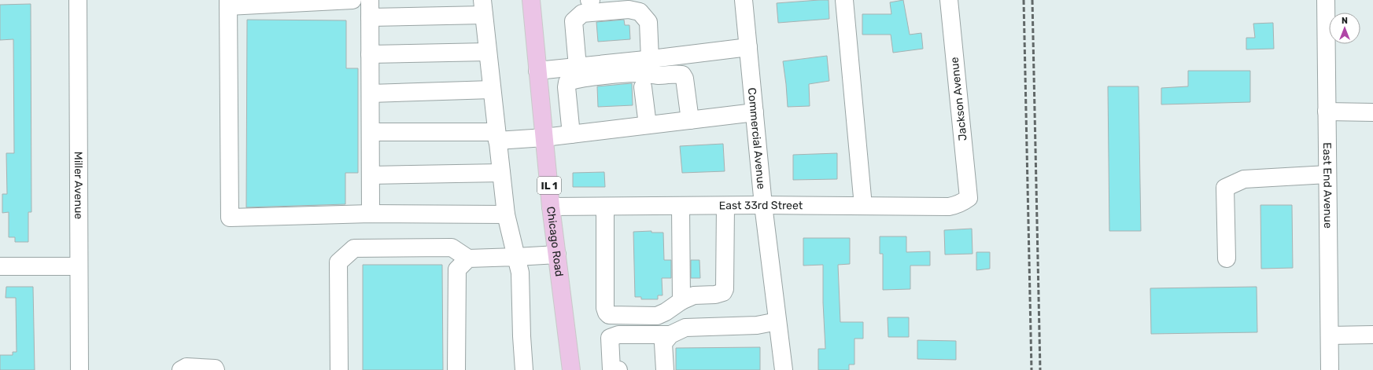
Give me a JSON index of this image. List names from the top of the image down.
{
  "streets": {
    "main road": ["IL 1", "Chicago Road"],
    "street": [
      "Jackson Avenue",
      "Commercial Avenue",
      "Miller Avenue",
      "East End Avenue",
      "East 33rd Street"
    ]
  },
  "crossings": [
    ["Jackson Avenue", "East 33rd Street"],
    ["Commercial Avenue", "East 33rd Street"],
    ["East 33rd Street", "Chicago Road"]
  ],
  "north": "top"
}
